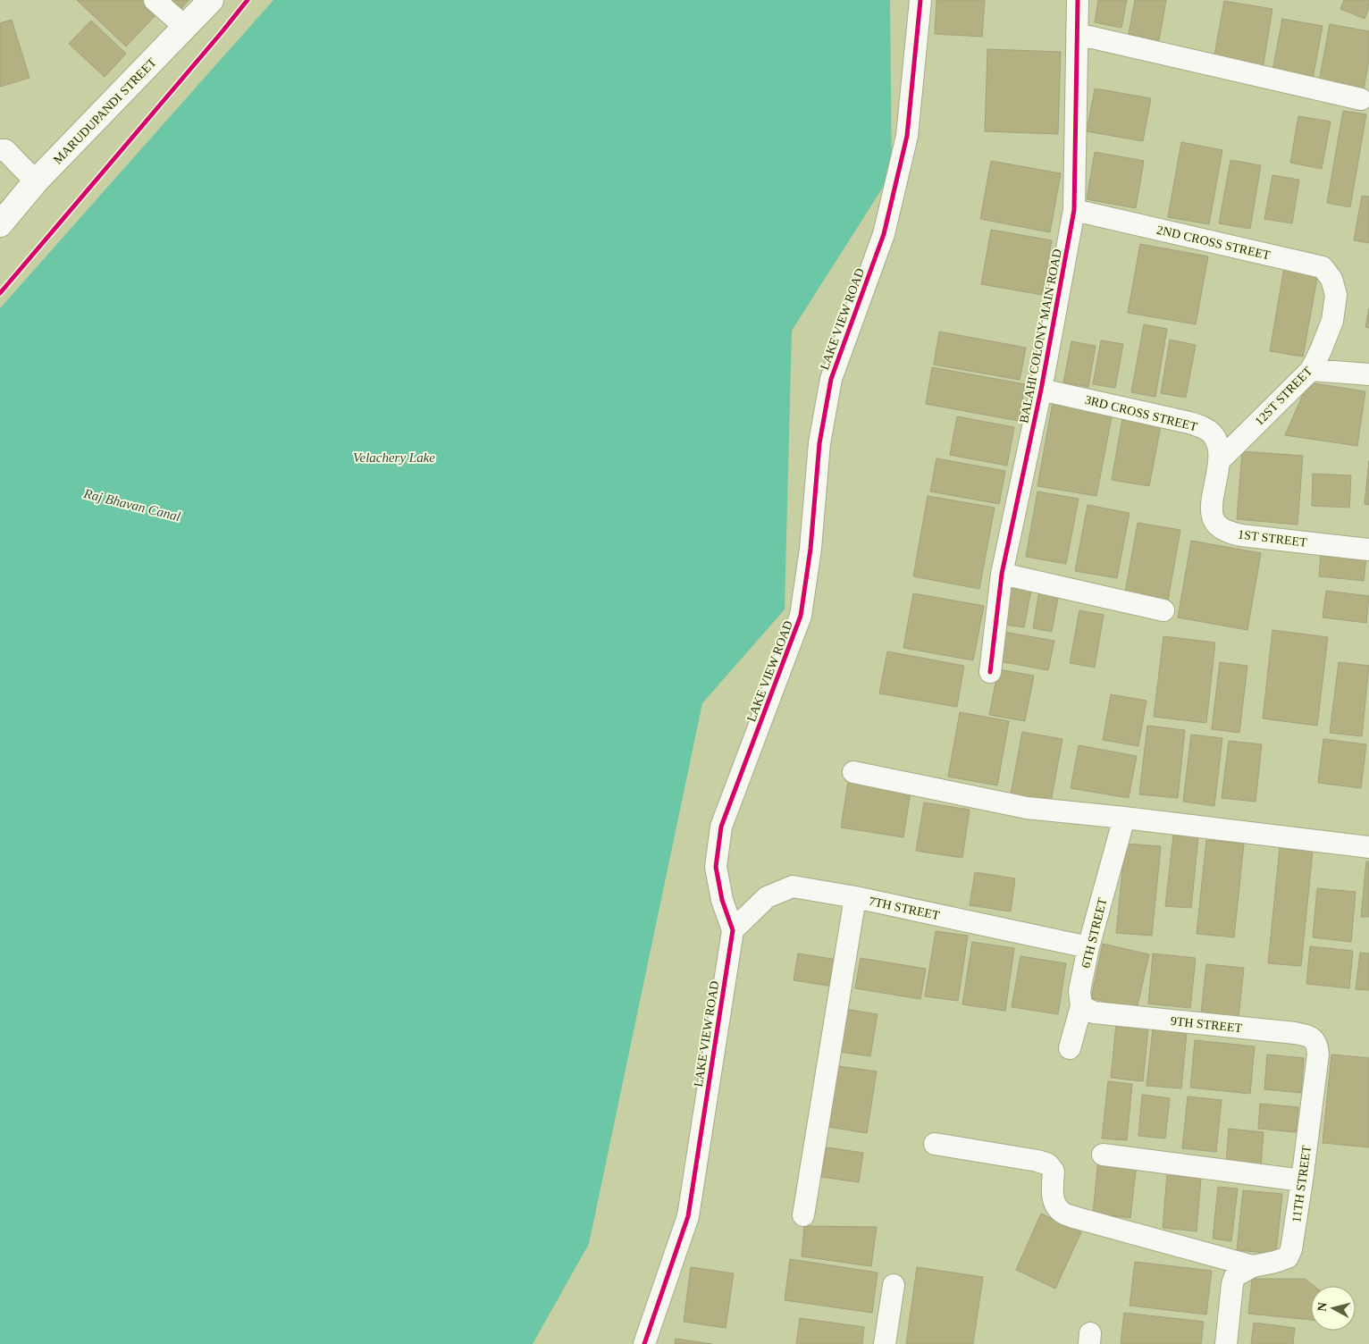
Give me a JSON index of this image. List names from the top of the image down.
{
  "streets": {
    "street": [
      "MARUDUPANDI STREET",
      "2ND CROSS STREET",
      "LAKE VIEW ROAD",
      "BALAHI COLONY MAIN ROAD",
      "12ST STREET",
      "3RD CROSS STREET",
      "1ST STREET",
      "7TH STREET",
      "6TH STREET",
      "9TH STREET",
      "11TH STREET"
    ]
  },
  "crossings": [
    ["2ND CROSS STREET", "BALAHI COLONY MAIN ROAD"],
    ["2ND CROSS STREET", "12ST STREET"],
    ["LAKE VIEW ROAD", "7TH STREET"],
    ["BALAHI COLONY MAIN ROAD", "3RD CROSS STREET"],
    ["12ST STREET", "3RD CROSS STREET"],
    ["12ST STREET", "1ST STREET"],
    ["3RD CROSS STREET", "1ST STREET"],
    ["7TH STREET", "6TH STREET"],
    ["6TH STREET", "9TH STREET"],
    ["9TH STREET", "11TH STREET"]
  ],
  "water": ["Velachery Lake", "Raj Bhavan Canal"],
  "north": "left"
}
